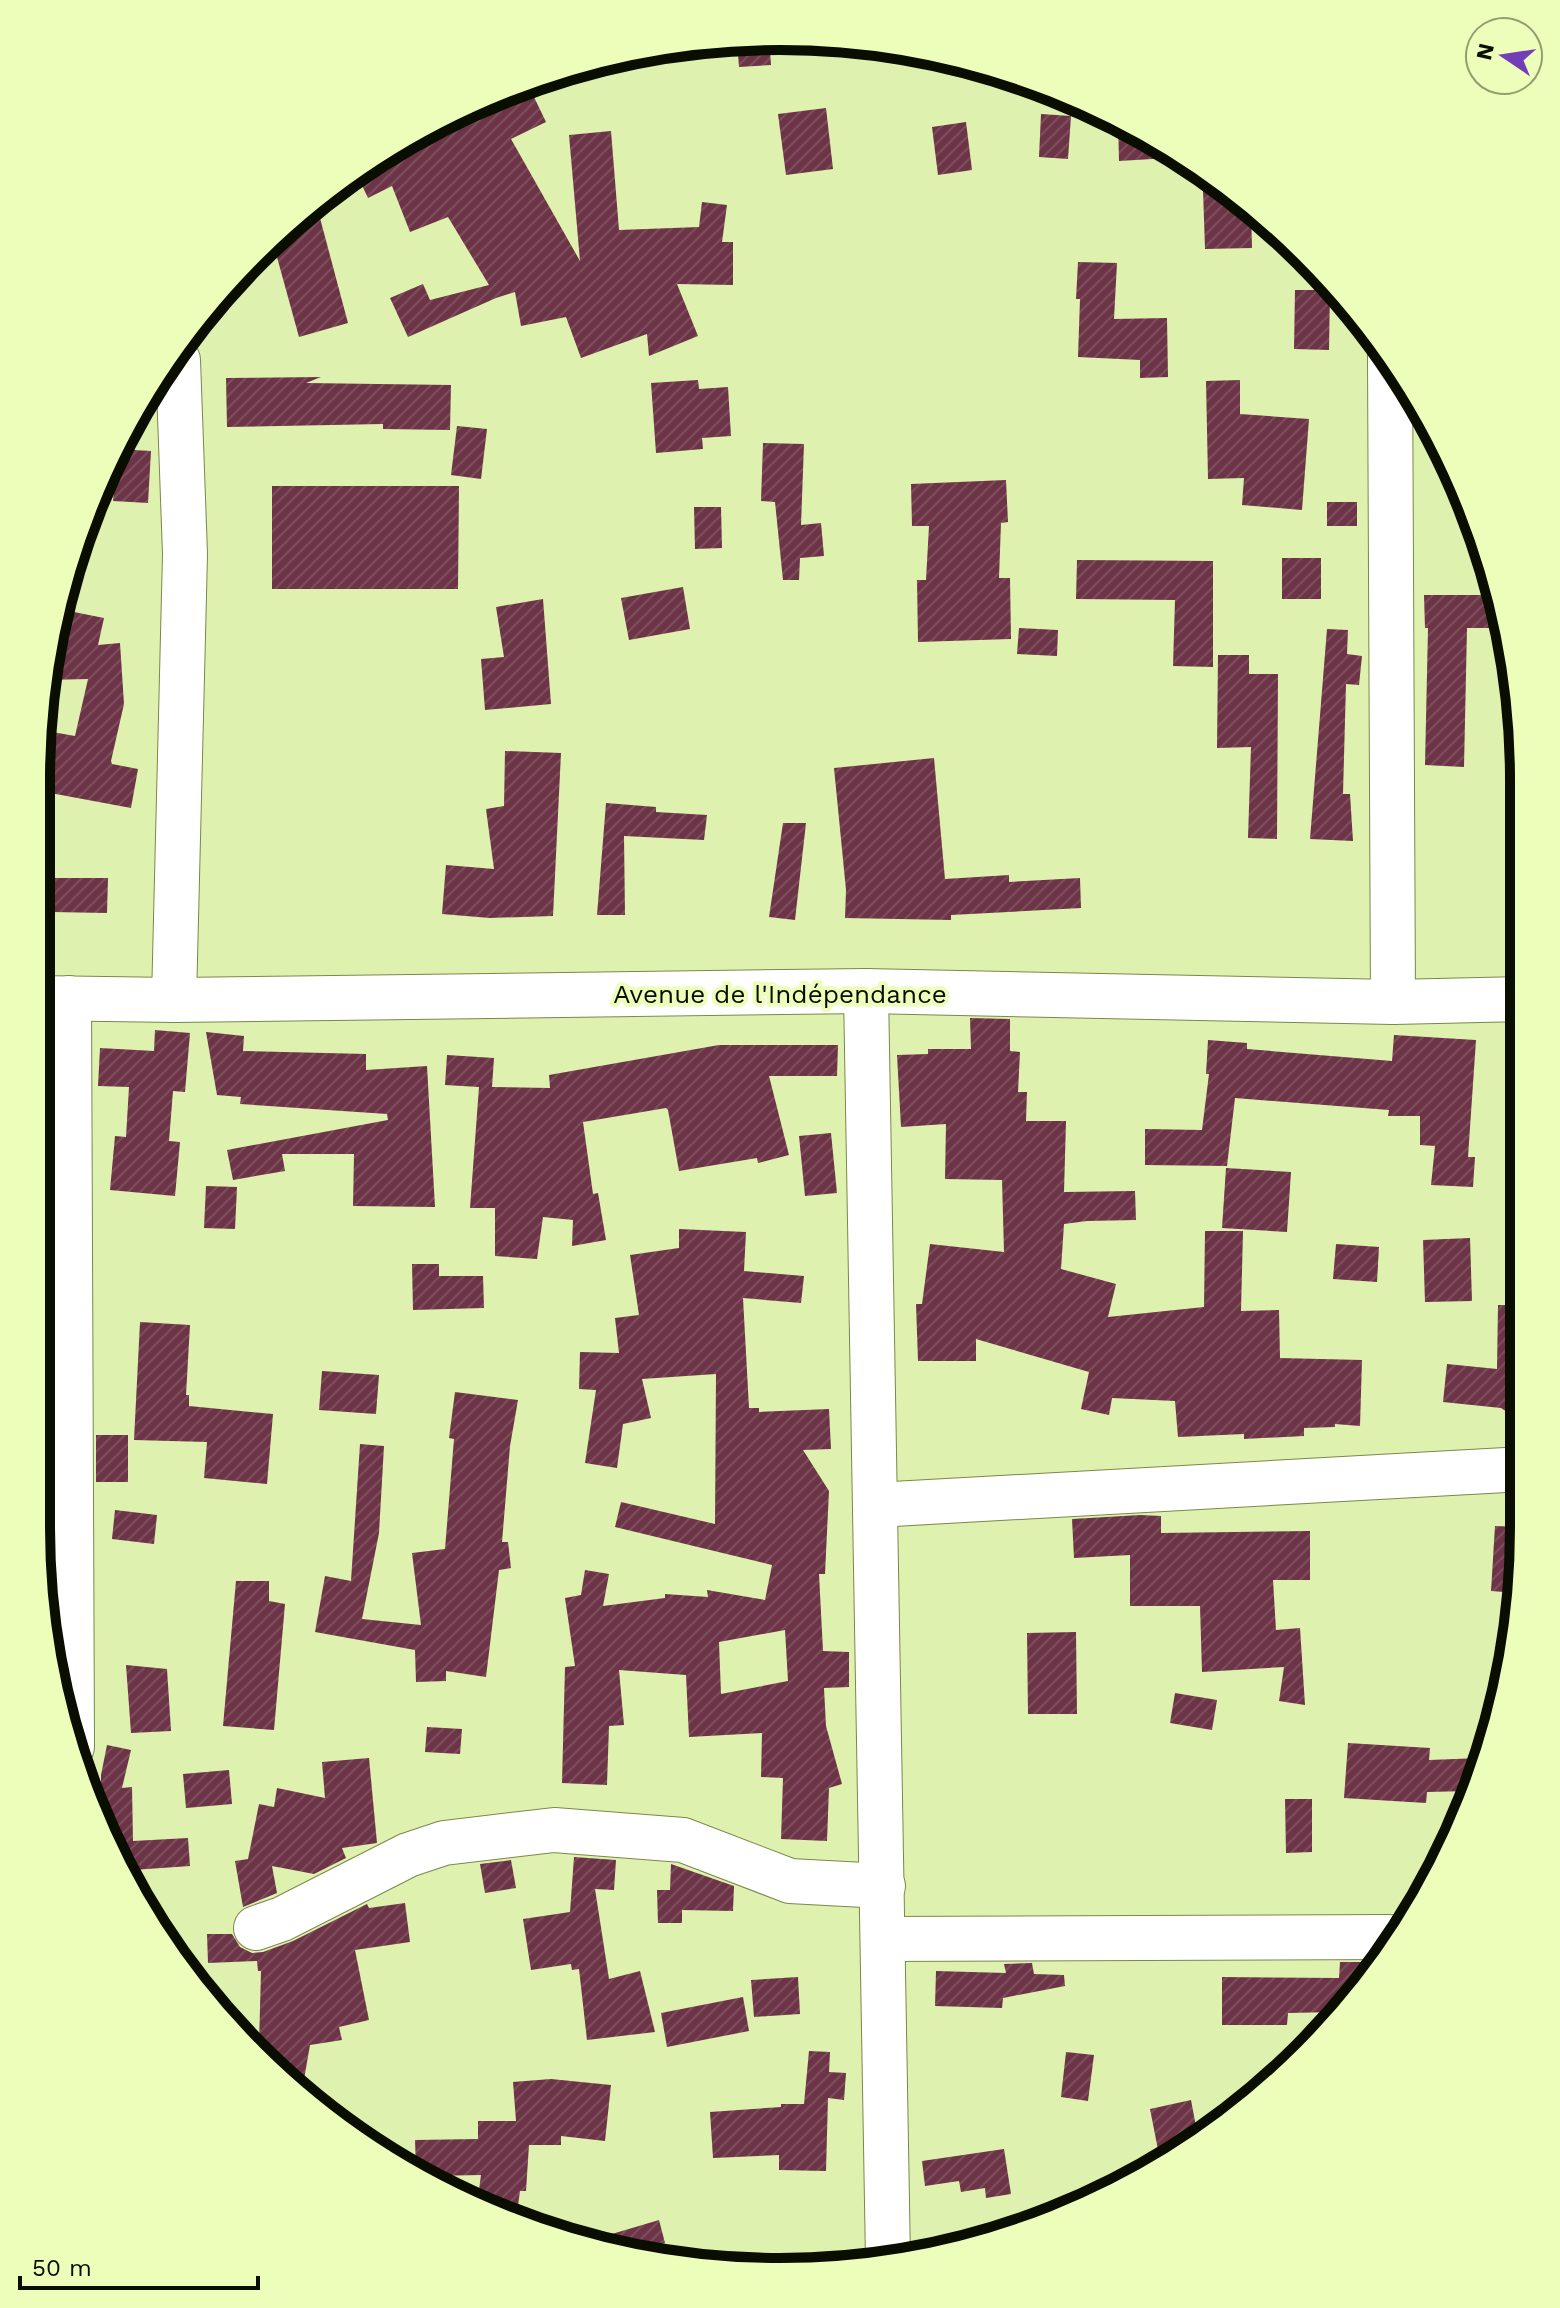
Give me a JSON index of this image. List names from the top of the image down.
{
  "streets": {
    "street": ["Avenue de l'Indépendance"]
  },
  "scale_bar": "50 m",
  "north": "left"
}
